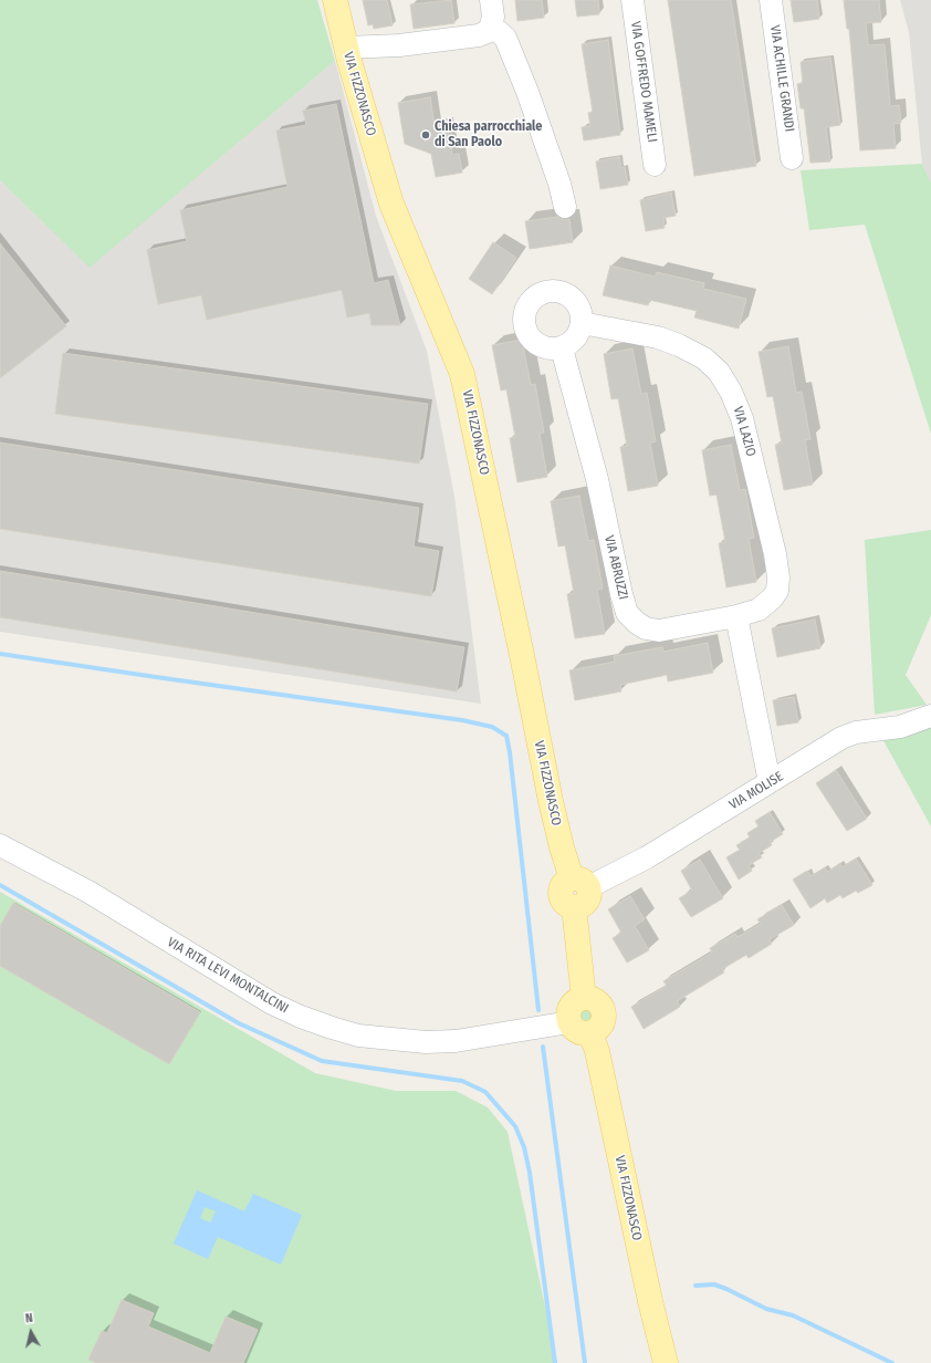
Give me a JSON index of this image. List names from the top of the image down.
{
  "streets": {
    "main road": ["VIA FIZZONASCO"],
    "street": [
      "VIA ACHILLE GRANDI",
      "VIA GOFFREDO MAMELI",
      "VIA LAZIO",
      "VIA ABRUZZI",
      "VIA MOLISE",
      "VIA RITA LEVI MONTALCINI"
    ]
  },
  "crossings": [
    ["VIA FIZZONASCO", "VIA MOLISE"],
    ["VIA FIZZONASCO", "VIA RITA LEVI MONTALCINI"],
    ["VIA LAZIO", "VIA ABRUZZI"]
  ],
  "places": ["Chiesa parrocchiale di San Paolo"],
  "north": "top"
}
